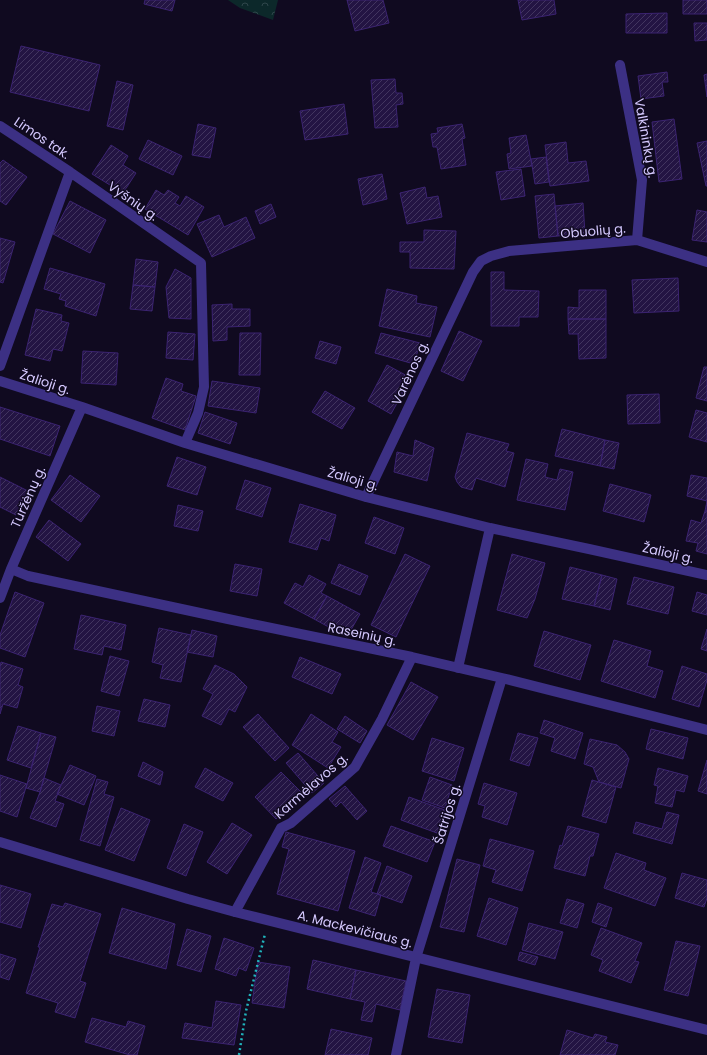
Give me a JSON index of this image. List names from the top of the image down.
{
  "streets": {
    "street": [
      "Limos tak.",
      "Valkininkų g.",
      "Vyšnių g.",
      "Obuolių g.",
      "Varėnos g.",
      "Žalioji g.",
      "Turžėnų g.",
      "Raseinių g.",
      "Karmėlavos g.",
      "Šatrijos g.",
      "A. Mackevičiaus g."
    ]
  },
  "crossings": [
    ["Limos tak.", "Vyšnių g."],
    ["Valkininkų g.", "Obuolių g."],
    ["Vyšnių g.", "Žalioji g."],
    ["Obuolių g.", "Varėnos g."],
    ["Varėnos g.", "Žalioji g."],
    ["Žalioji g.", "Turžėnų g."],
    ["Turžėnų g.", "Raseinių g."],
    ["Raseinių g.", "Karmėlavos g."],
    ["Raseinių g.", "Šatrijos g."],
    ["Karmėlavos g.", "A. Mackevičiaus g."],
    ["Šatrijos g.", "A. Mackevičiaus g."]
  ]
}
